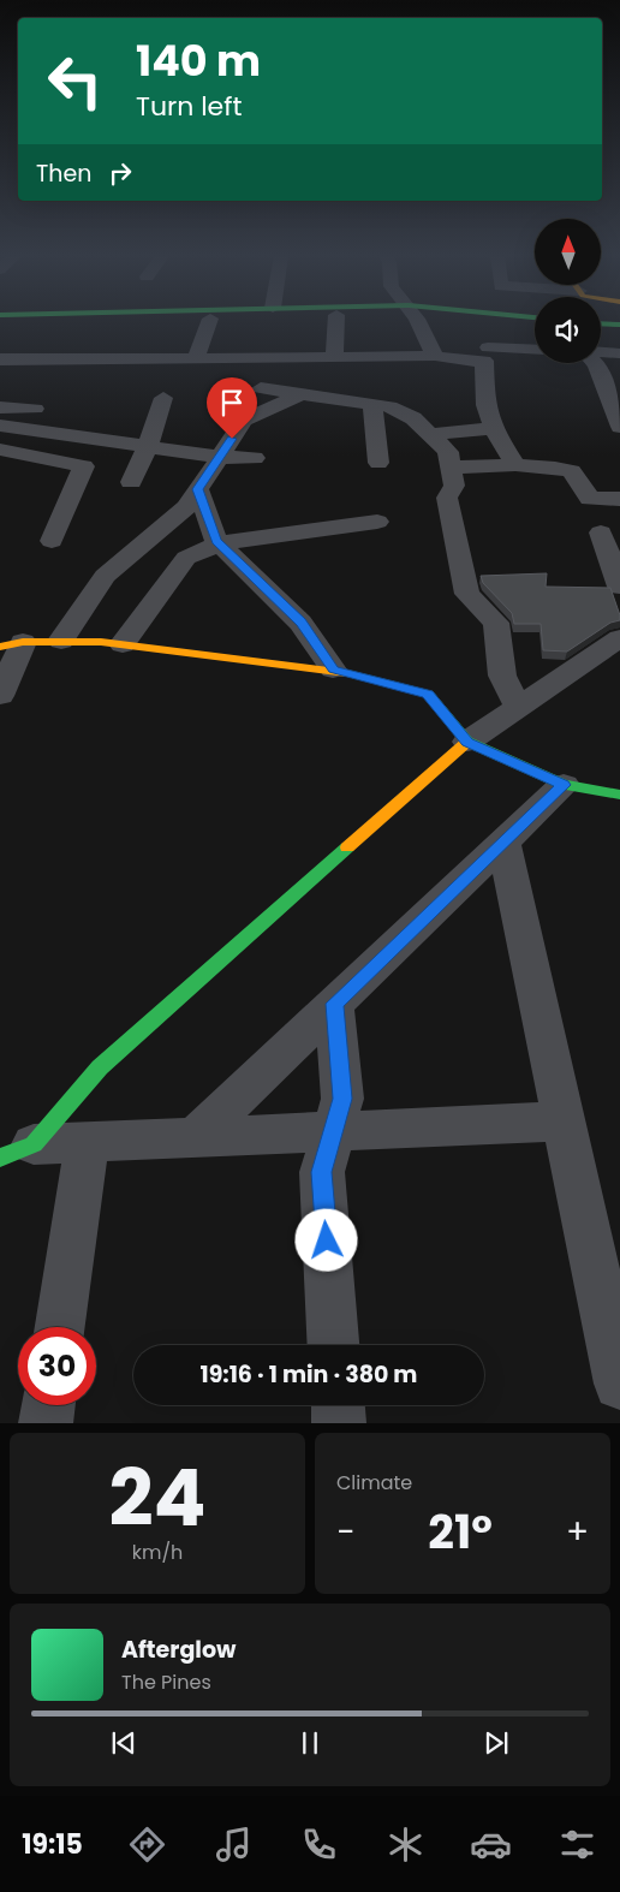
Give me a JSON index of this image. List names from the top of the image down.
{
  "north": "top",
  "page": {
    "turn": ["140 m", "Turn left"],
    "then": "Then",
    "limit": "30",
    "trip": "19:16 · 1 min · 380 m",
    "tile": [
      ["24", "km/h"],
      "Climate"
    ],
    "heat": ["−", "21°", "+"],
    "song": ["Afterglow", "The Pines"],
    "tabs": "19:15"
  }
}
